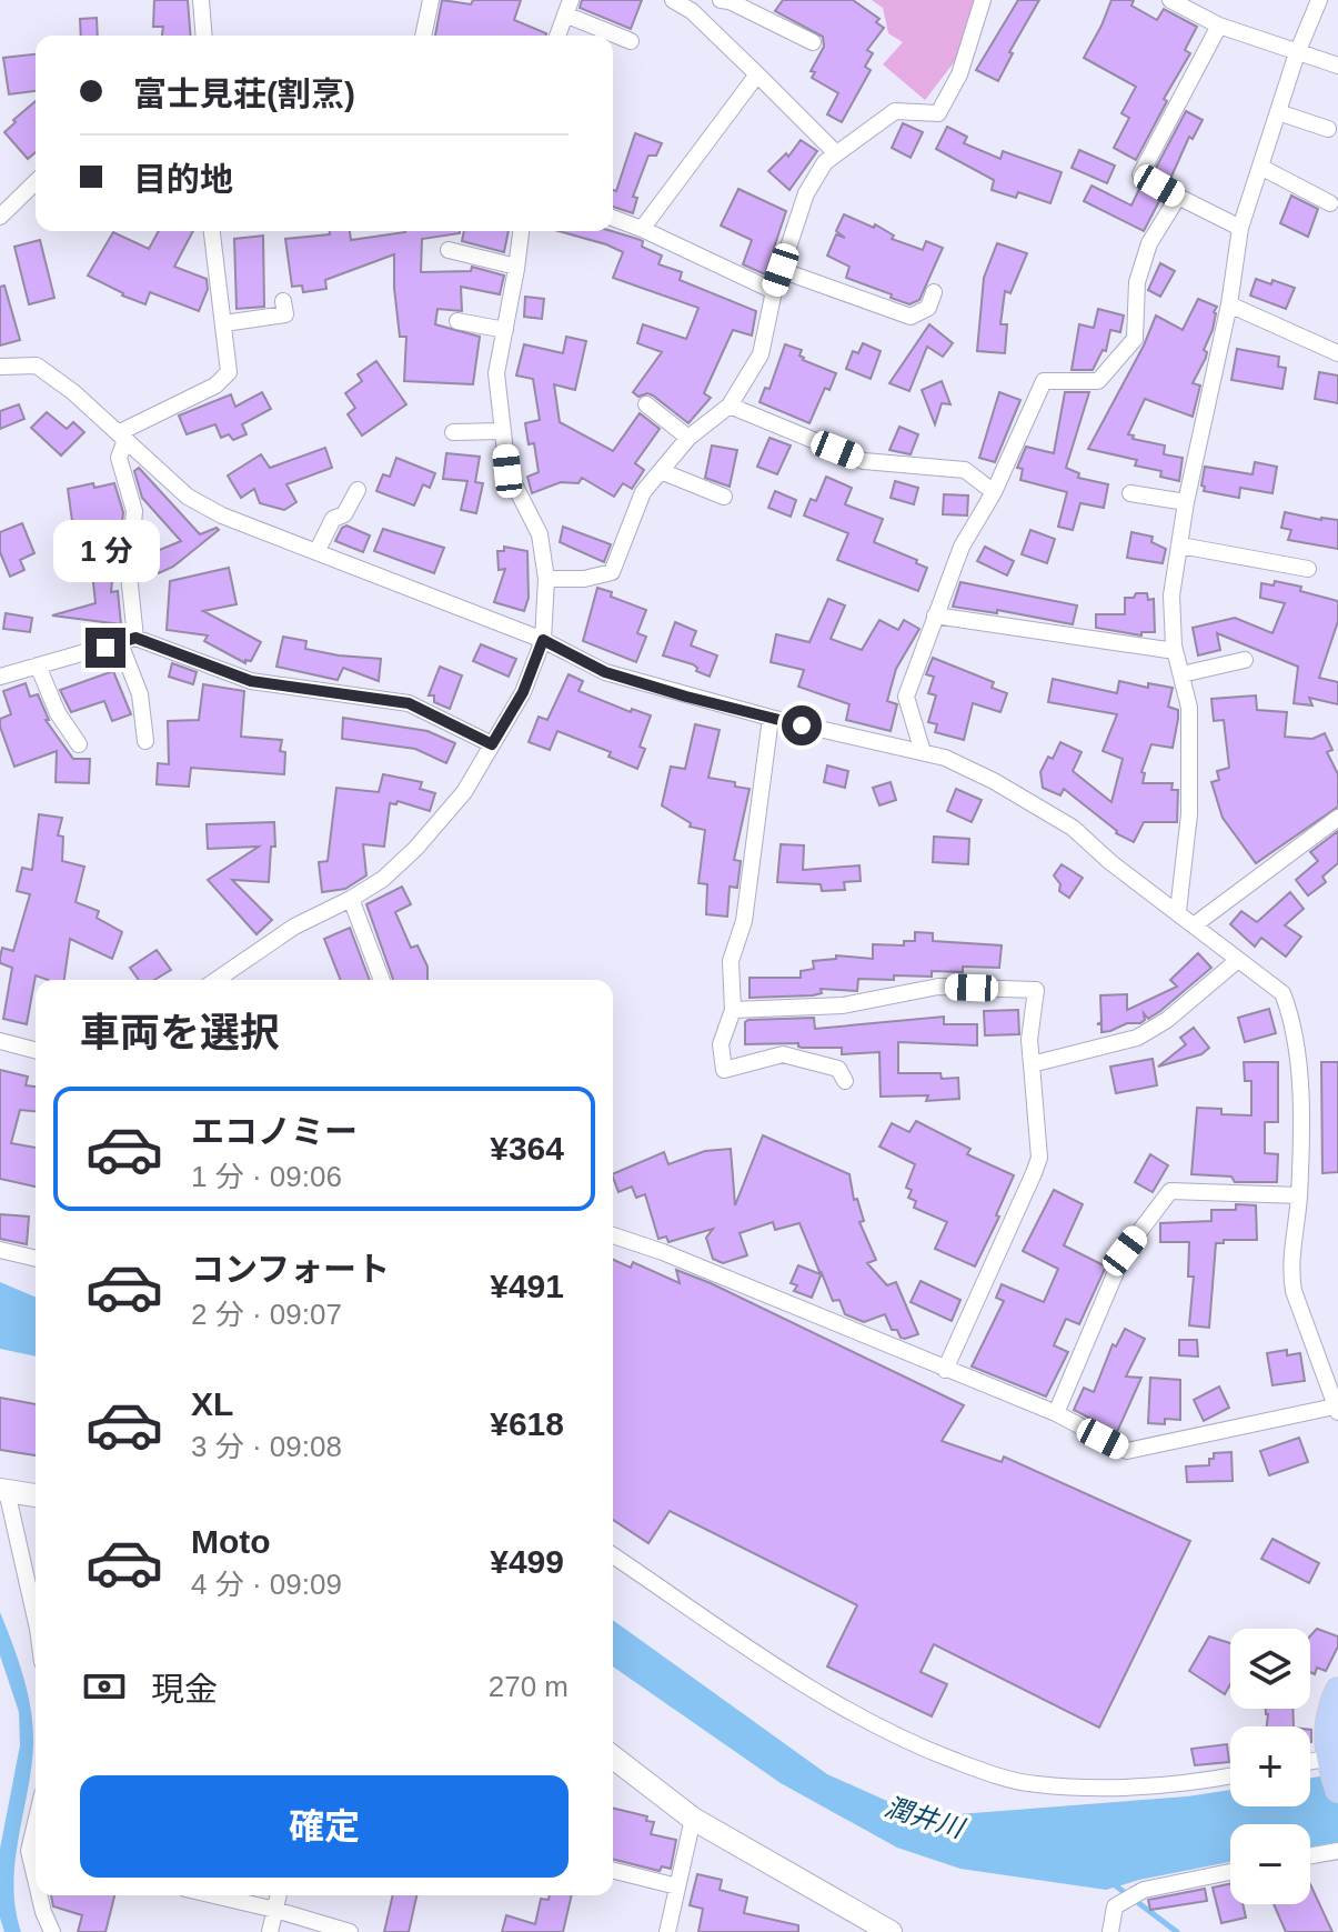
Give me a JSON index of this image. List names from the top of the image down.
{
  "water": ["潤井川"],
  "page": {
    "banner": ["富士見荘(割烹)", "目的地"],
    "bubble": "1 分",
    "heading": "車両を選択",
    "list": [
      {
        "name": "エコノミー",
        "note": "1 分 · 09:06",
        "value": "¥364"
      },
      {
        "name": "コンフォート",
        "note": "2 分 · 09:07",
        "value": "¥491"
      },
      {
        "name": "XL",
        "note": "3 分 · 09:08",
        "value": "¥618"
      },
      {
        "name": "Moto",
        "note": "4 分 · 09:09",
        "value": "¥499"
      }
    ],
    "map_buttons": ["+", "−"],
    "pay": ["現金", "270 m"],
    "buttons": "確定"
  }
}
